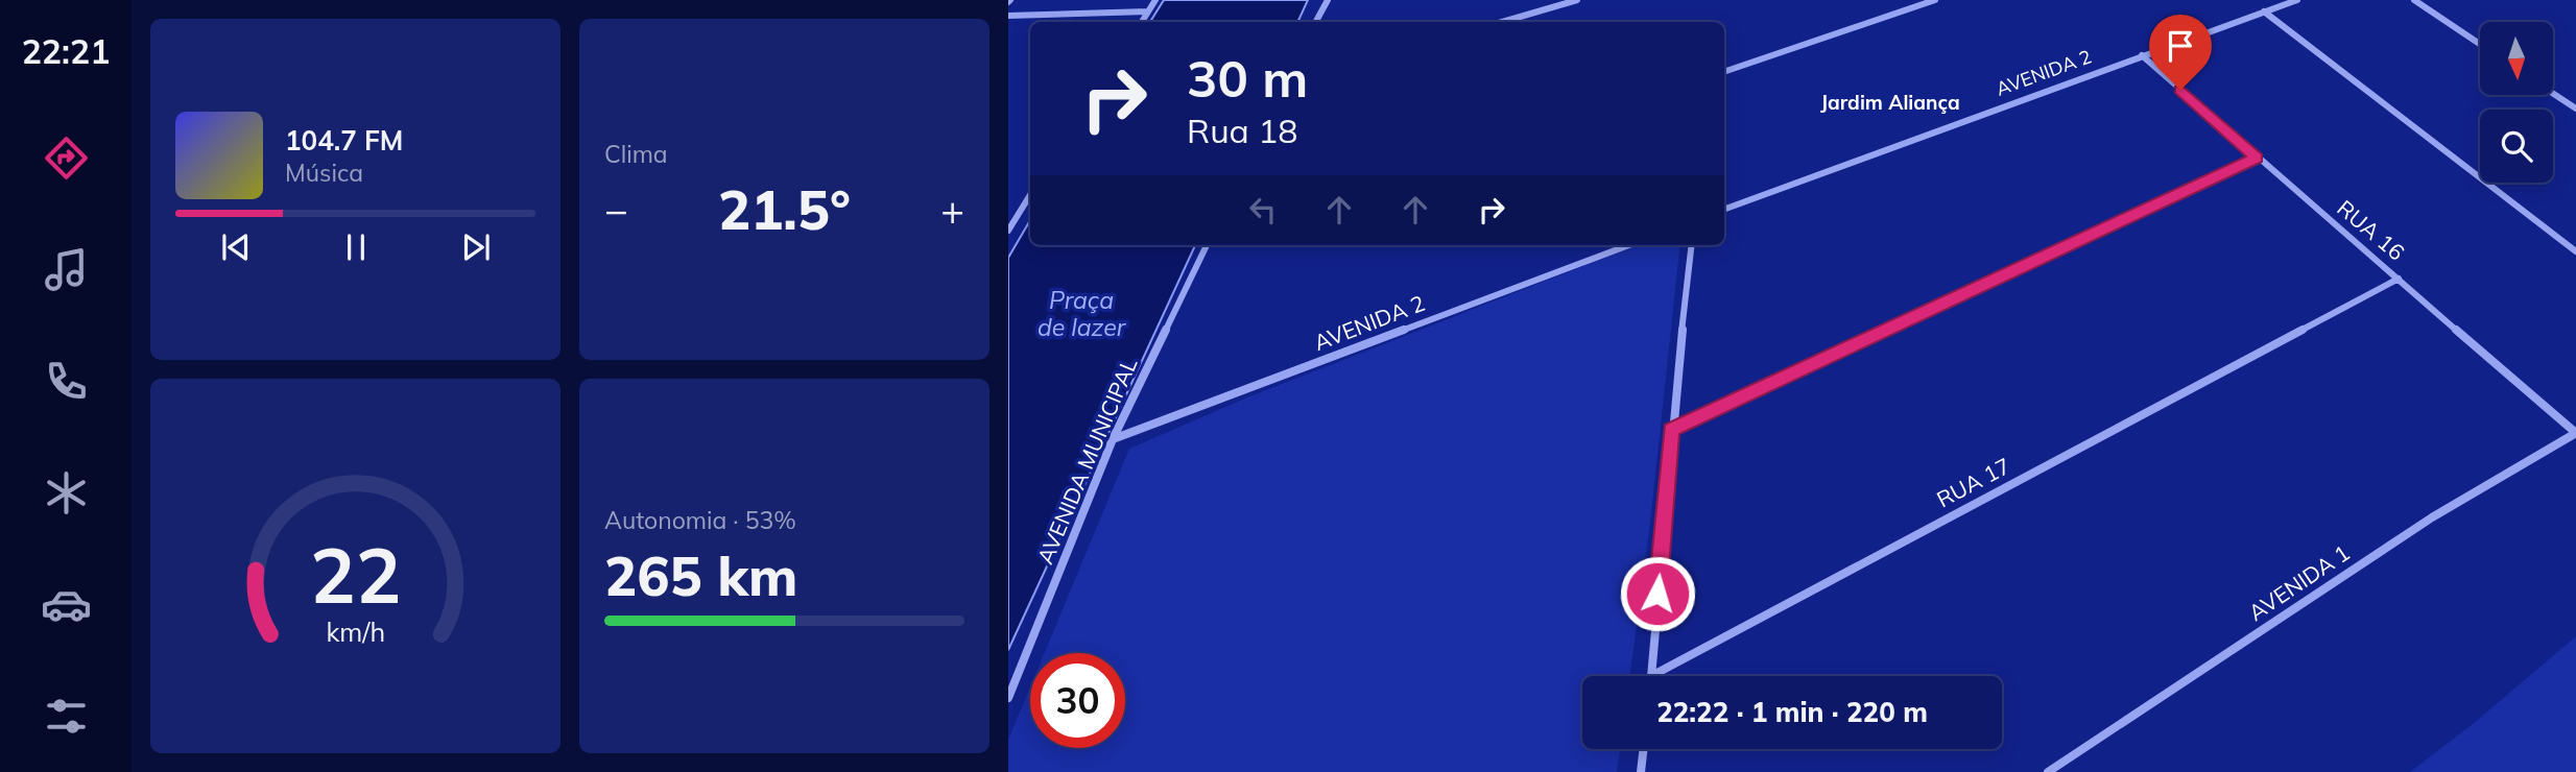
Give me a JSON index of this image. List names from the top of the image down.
{
  "streets": {
    "street": [
      "AVENIDA 2",
      "RUA 16",
      "AVENIDA MUNICIPAL",
      "RUA 17",
      "AVENIDA 1"
    ]
  },
  "crossings": [
    ["AVENIDA 2", "RUA 16"],
    ["AVENIDA 2", "AVENIDA MUNICIPAL"],
    ["RUA 16", "RUA 17"],
    ["RUA 16", "AVENIDA 1"]
  ],
  "districts": ["Jardim Aliança"],
  "water": ["Praça de lazer"],
  "north": "bottom",
  "page": {
    "tabs": "22:21",
    "tile": [
      "Clima",
      ["Autonomia · 53%", "265 km"]
    ],
    "turn": ["30 m", "Rua 18"],
    "song": ["104.7 FM", "Música"],
    "heat": ["−", "21.5°", "+"],
    "limit": "30",
    "trip": "22:22 · 1 min · 220 m",
    "gauge": ["22", "km/h"]
  }
}
